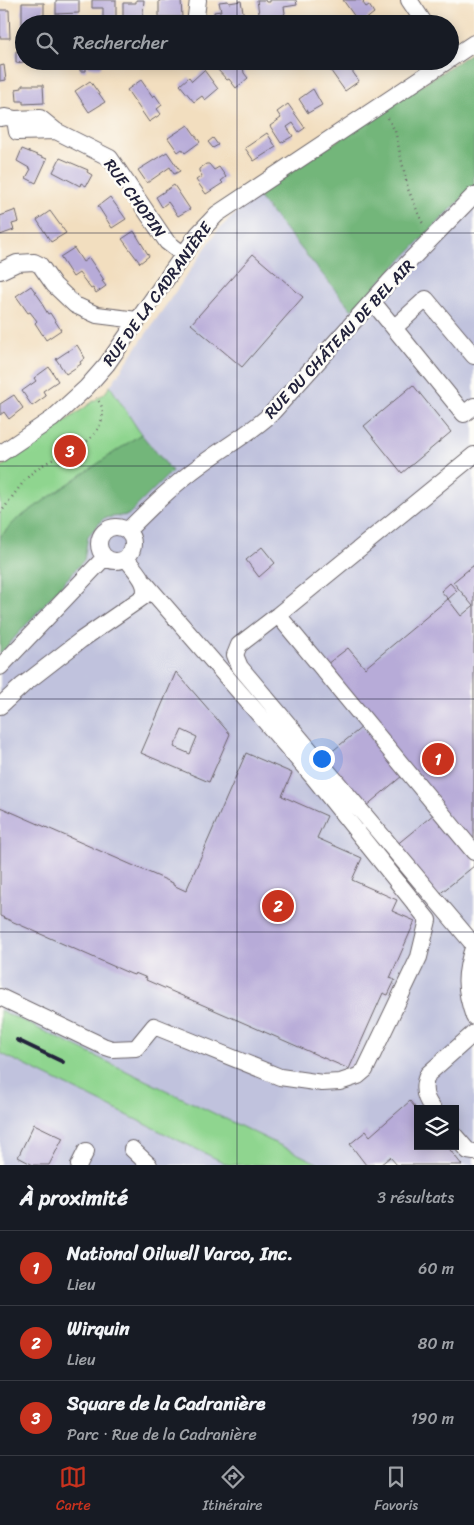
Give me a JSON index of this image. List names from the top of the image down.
{
  "streets": {
    "street": ["RUE CHOPIN", "RUE DE LA CADRANIÈRE", "RUE DU CHÂTEAU DE BEL AIR"]
  },
  "crossings": [
    ["RUE CHOPIN", "RUE DE LA CADRANIÈRE"]
  ],
  "page": {
    "search": "Rechercher",
    "pins": ["3", "1", "2"],
    "heading": ["À proximité", "3 résultats"],
    "list": [
      {
        "mark": "1",
        "name": "National Oilwell Varco, Inc.",
        "note": "Lieu",
        "value": "60 m"
      },
      {
        "mark": "2",
        "name": "Wirquin",
        "note": "Lieu",
        "value": "80 m"
      },
      {
        "mark": "3",
        "name": "Square de la Cadranière",
        "note": "Parc · Rue de la Cadranière",
        "value": "190 m"
      }
    ],
    "nav": ["Carte", "Itinéraire", "Favoris"]
  }
}
